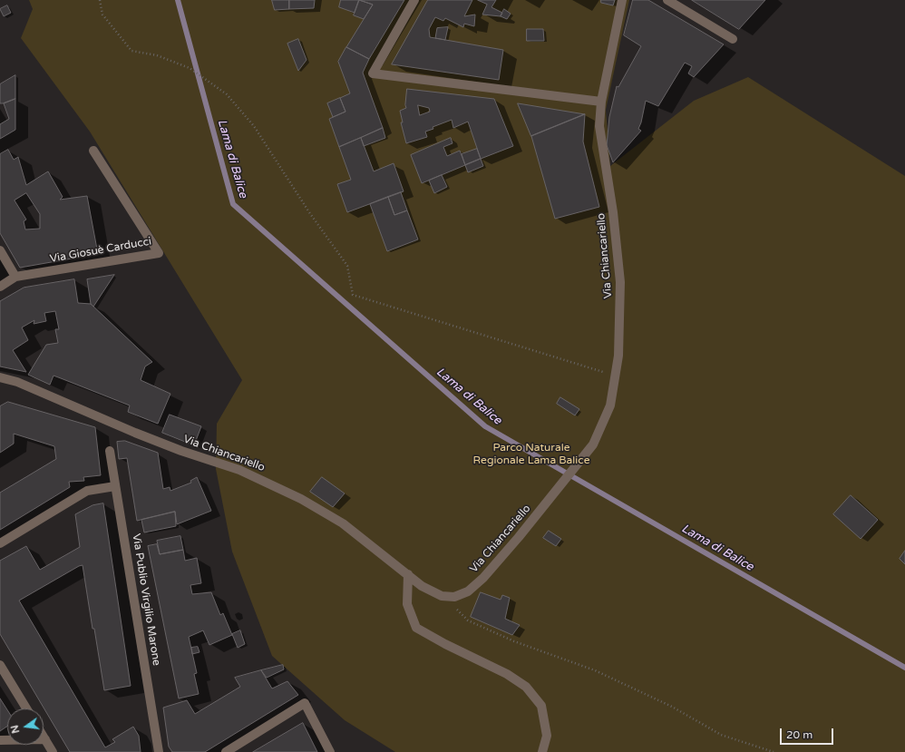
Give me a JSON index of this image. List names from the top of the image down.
{
  "streets": {
    "street": ["Via Giosuè Carducci", "Via Chiancariello", "Via Publio Virgilio Marone"]
  },
  "water": ["Lama di Balice"],
  "parks": ["Parco Naturale Regionale Lama Balice"],
  "scale_bar": "20 m",
  "north": "left"
}
